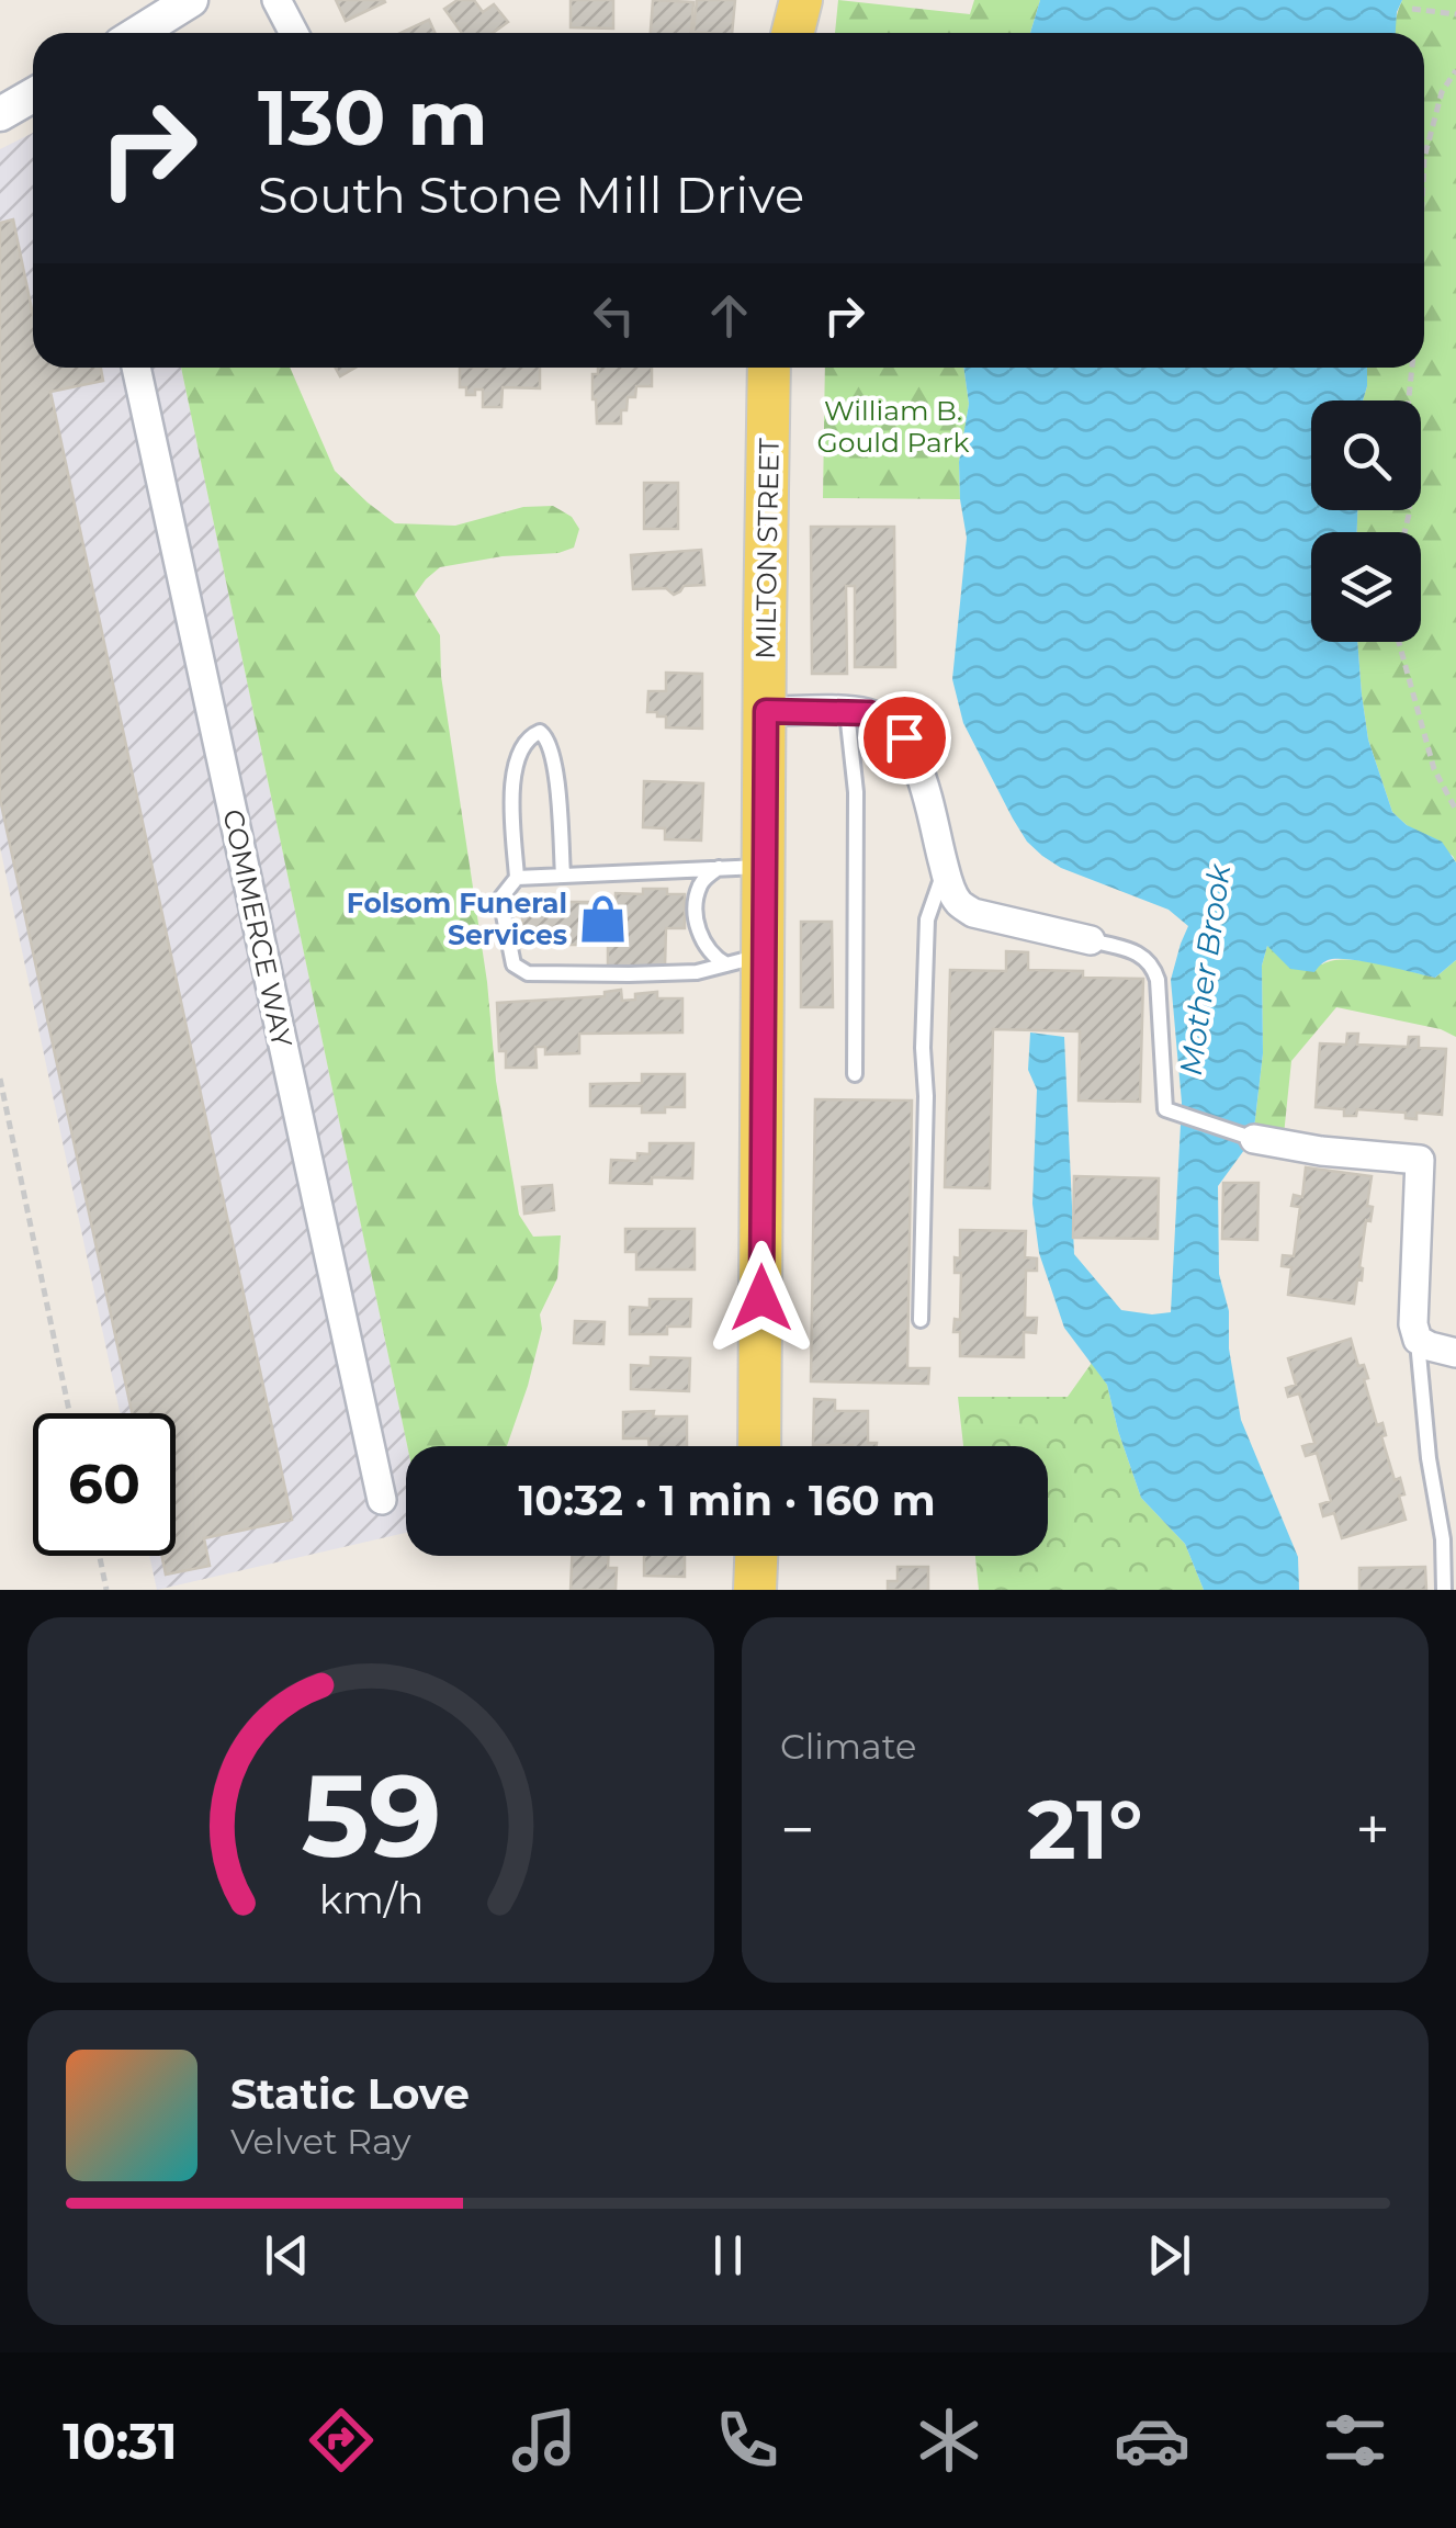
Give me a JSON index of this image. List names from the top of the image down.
{
  "streets": {
    "main road": ["MILTON STREET"],
    "street": ["COMMERCE WAY"]
  },
  "water": ["Mother Brook"],
  "parks": ["William B. Gould Park"],
  "places": {
    "shop": ["Folsom Funeral Services"]
  },
  "page": {
    "turn": ["130 m", "South Stone Mill Drive"],
    "limit": "60",
    "trip": "10:32 · 1 min · 160 m",
    "tile": "Climate",
    "heat": ["−", "21°", "+"],
    "song": ["Static Love", "Velvet Ray"],
    "tabs": "10:31",
    "gauge": ["59", "km/h"]
  }
}
